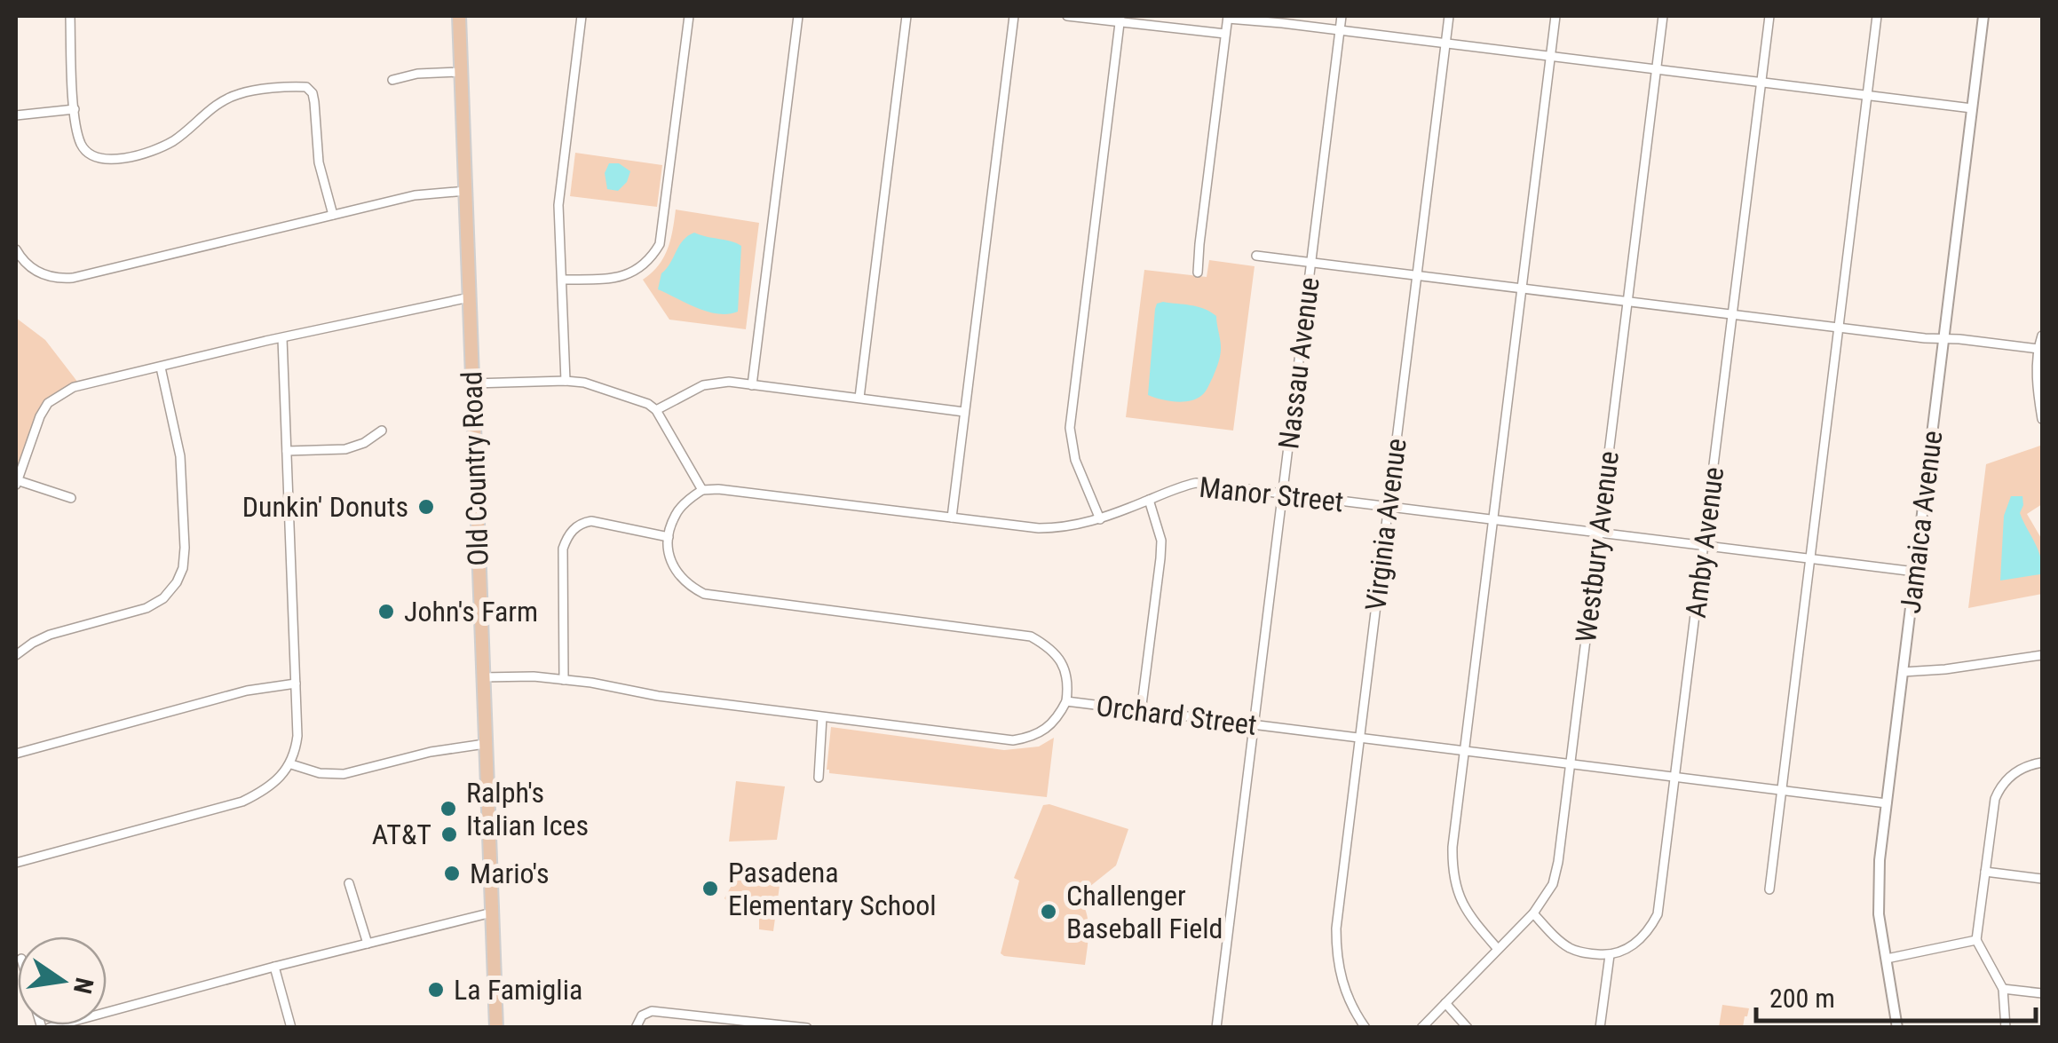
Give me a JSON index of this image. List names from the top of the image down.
{
  "streets": {
    "main road": ["Old Country Road"],
    "street": [
      "Nassau Avenue",
      "Manor Street",
      "Jamaica Avenue",
      "Virginia Avenue",
      "Amby Avenue",
      "Westbury Avenue",
      "Orchard Street"
    ]
  },
  "crossings": [
    ["Nassau Avenue", "Manor Street"],
    ["Nassau Avenue", "Orchard Street"],
    ["Old Country Road", "Orchard Street"],
    ["Manor Street", "Jamaica Avenue"],
    ["Manor Street", "Virginia Avenue"],
    ["Manor Street", "Amby Avenue"],
    ["Manor Street", "Westbury Avenue"],
    ["Jamaica Avenue", "Orchard Street"],
    ["Virginia Avenue", "Orchard Street"],
    ["Amby Avenue", "Orchard Street"],
    ["Westbury Avenue", "Orchard Street"]
  ],
  "places": [
    "Dunkin' Donuts",
    "John's Farm",
    "Ralph's Italian Ices",
    "AT&T",
    "Mario's",
    "Pasadena Elementary School",
    "Challenger Baseball Field",
    "La Famiglia"
  ],
  "scale_bar": "200 m",
  "north": "right"
}
